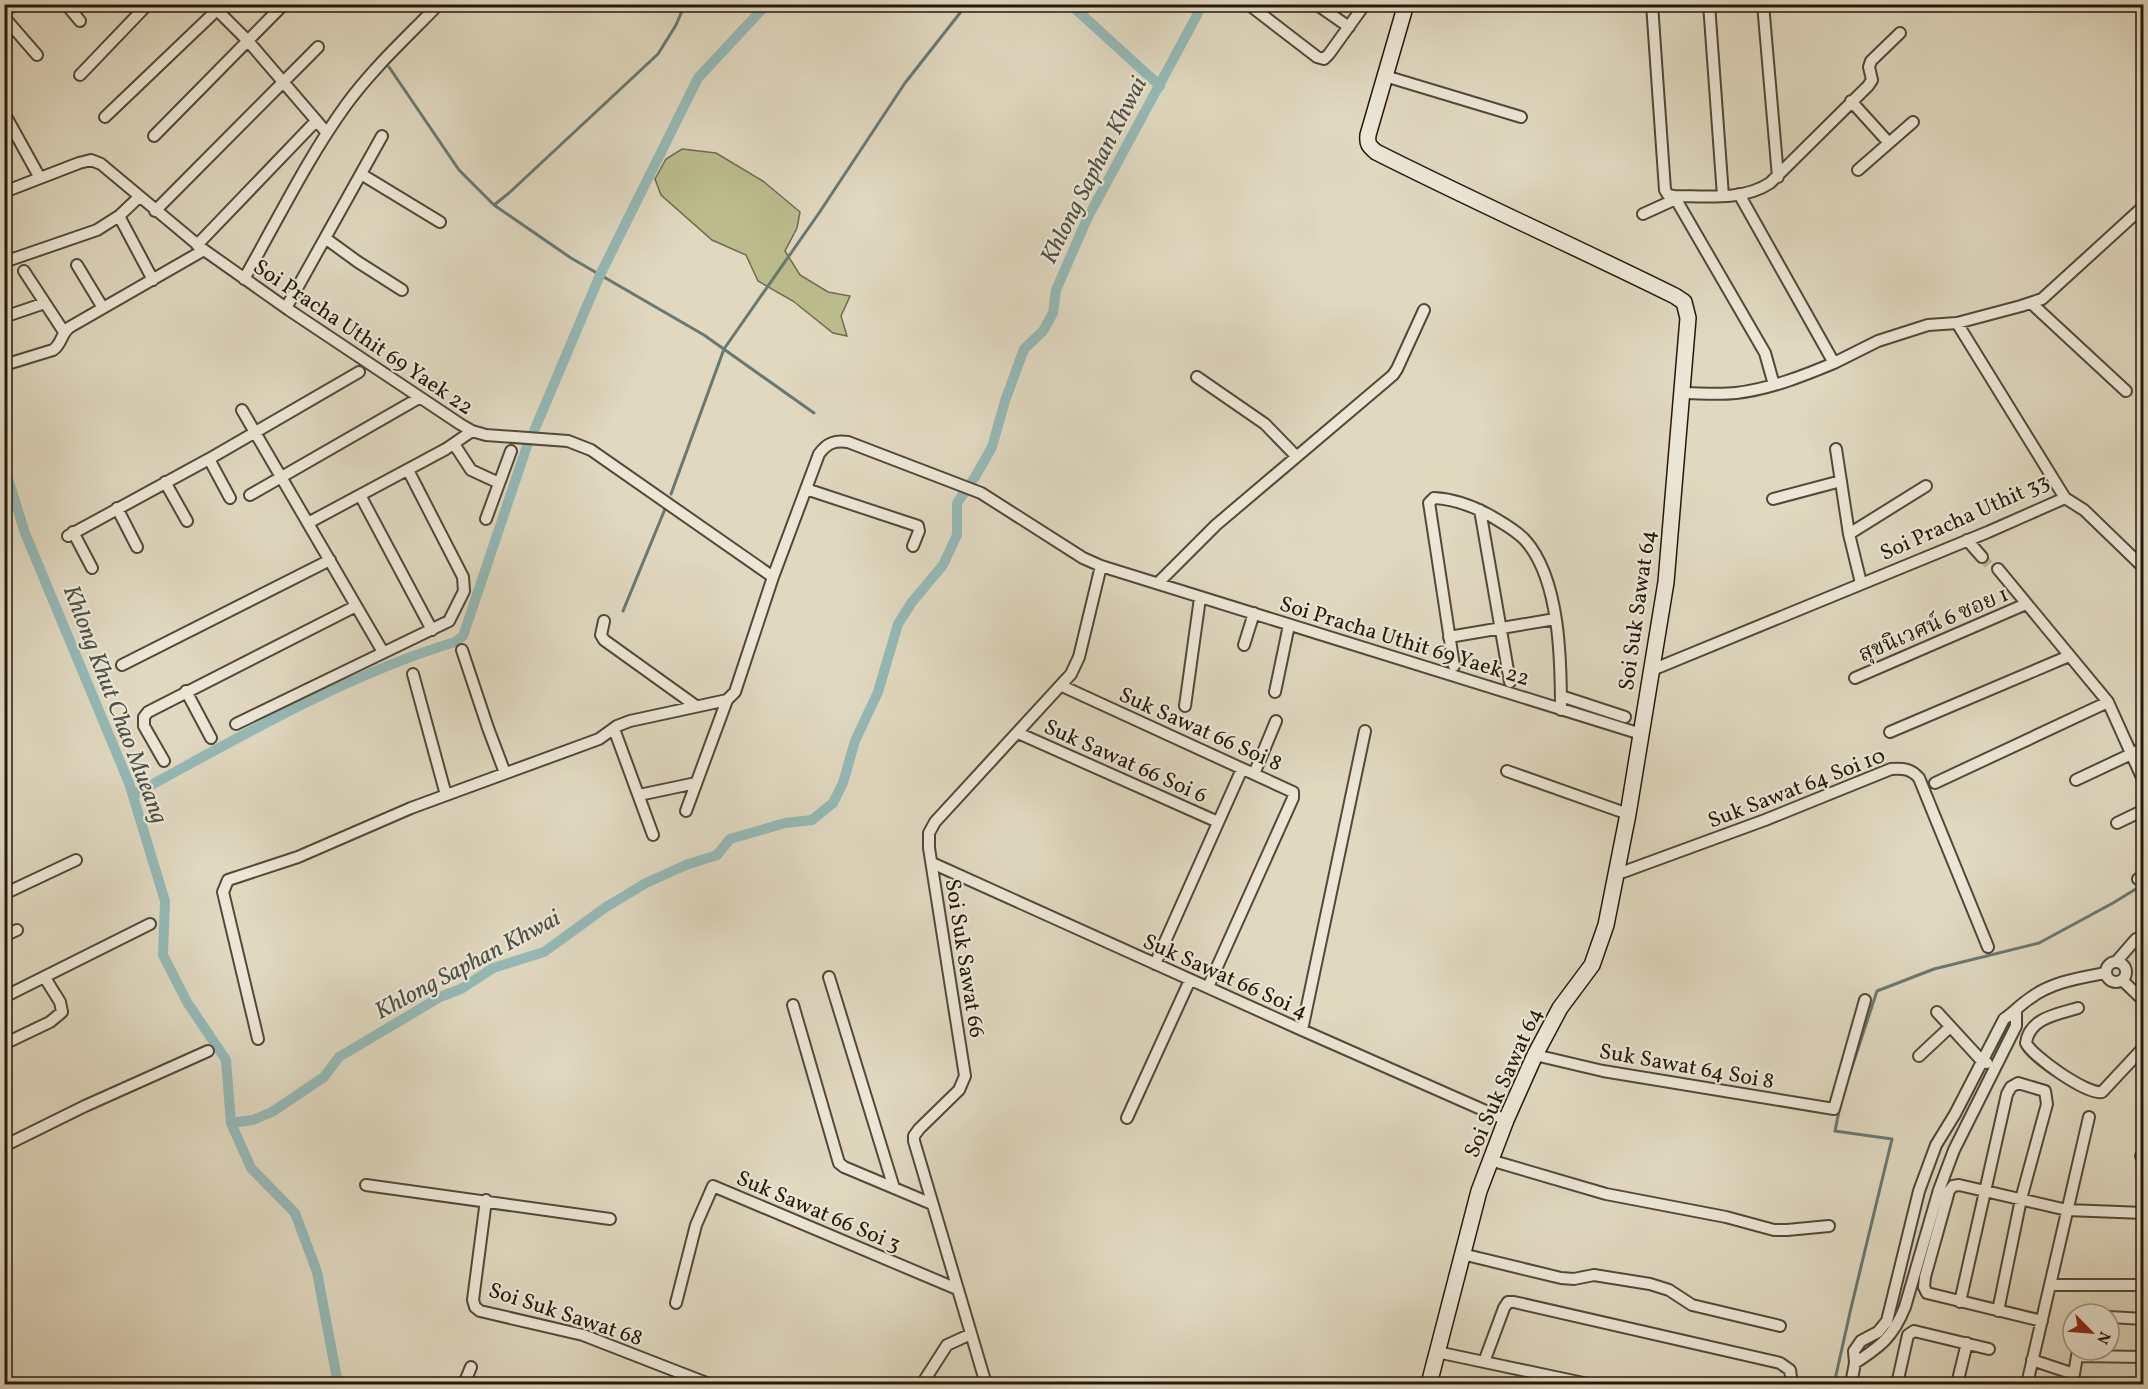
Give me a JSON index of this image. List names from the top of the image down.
{
  "streets": {
    "street": [
      "Soi Pracha Uthit 69 Yaek 22",
      "Soi Pracha Uthit 33",
      "Soi Suk Sawat 64",
      "สุขนิเวศน์ 6 ซอย 1",
      "Suk Sawat 66 Soi 8",
      "Suk Sawat 66 Soi 6",
      "Suk Sawat 64 Soi 10",
      "Soi Suk Sawat 66",
      "Suk Sawat 66 Soi 4",
      "Suk Sawat 64 Soi 8",
      "Suk Sawat 66 Soi 3",
      "Soi Suk Sawat 68"
    ]
  },
  "crossings": [
    ["Soi Pracha Uthit 69 Yaek 22", "Soi Suk Sawat 64"],
    ["Soi Pracha Uthit 69 Yaek 22", "Soi Suk Sawat 66"],
    ["Soi Pracha Uthit 33", "Soi Suk Sawat 64"],
    ["Soi Suk Sawat 64", "Suk Sawat 64 Soi 10"],
    ["Soi Suk Sawat 64", "Suk Sawat 66 Soi 4"],
    ["Soi Suk Sawat 64", "Suk Sawat 64 Soi 8"],
    ["Suk Sawat 66 Soi 8", "Soi Suk Sawat 66"],
    ["Suk Sawat 66 Soi 8", "Suk Sawat 66 Soi 4"],
    ["Suk Sawat 66 Soi 6", "Soi Suk Sawat 66"],
    ["Soi Suk Sawat 66", "Suk Sawat 66 Soi 4"],
    ["Soi Suk Sawat 66", "Suk Sawat 66 Soi 3"]
  ],
  "water": ["Khlong Saphan Khwai", "Khlong Khut Chao Mueang"],
  "north": "bottom right"
}
